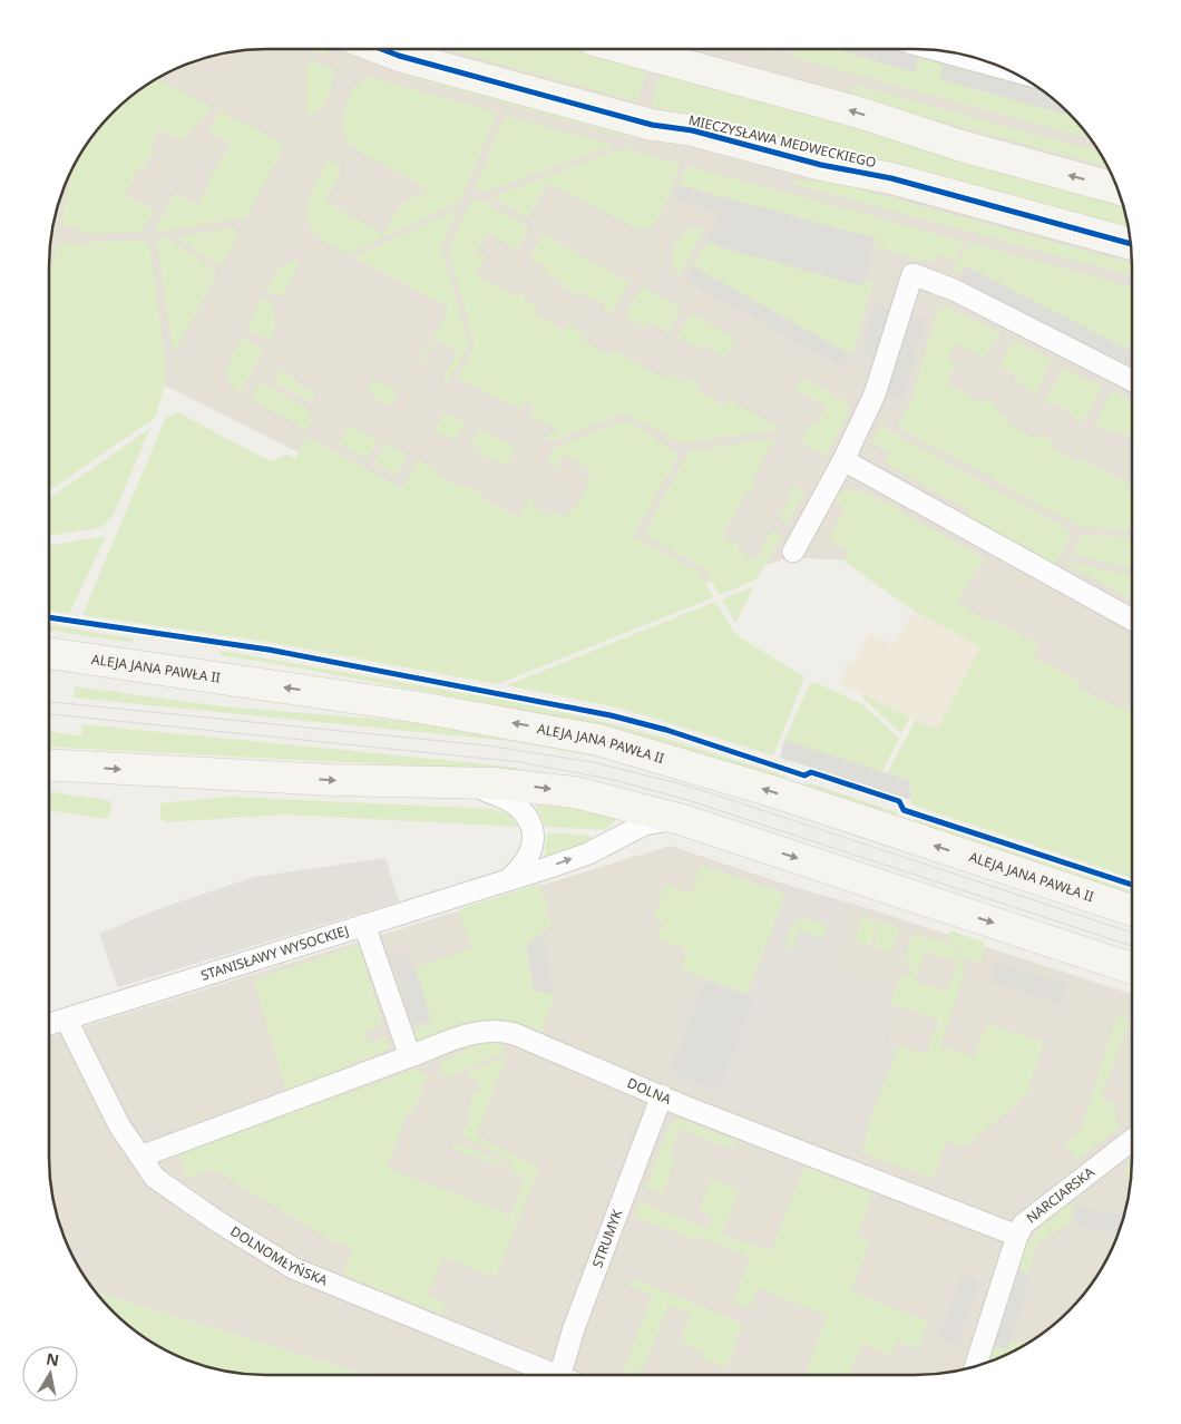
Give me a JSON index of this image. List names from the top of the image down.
{
  "streets": {
    "main road": ["MIECZYSŁAWA MEDWECKIEGO", "ALEJA JANA PAWŁA II"],
    "street": [
      "STANISŁAWY WYSOCKIEJ",
      "DOLNA",
      "NARCIARSKA",
      "STRUMYK",
      "DOLNOMŁYŃSKA"
    ]
  },
  "crossings": [
    ["STANISŁAWY WYSOCKIEJ", "DOLNOMŁYŃSKA"],
    ["DOLNA", "NARCIARSKA"],
    ["DOLNA", "STRUMYK"],
    ["DOLNA", "DOLNOMŁYŃSKA"]
  ],
  "north": "top"
}
